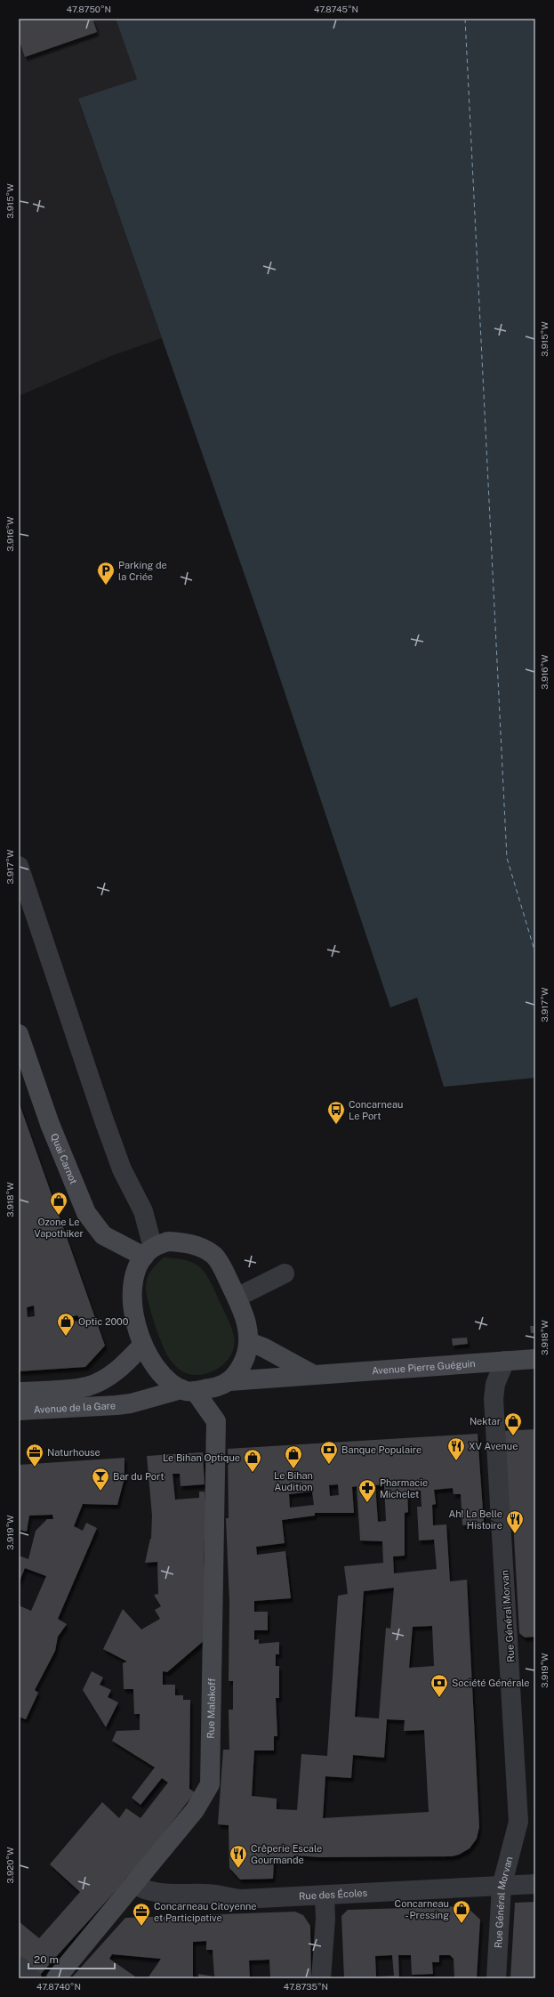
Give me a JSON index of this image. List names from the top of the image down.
{
  "streets": {
    "main road": [
      "Quai Carnot",
      "Avenue Pierre Guéguin",
      "Avenue de la Gare",
      "Rue Malakoff"
    ],
    "street": ["Rue Général Morvan", "Rue des Écoles"]
  },
  "crossings": [
    ["Avenue Pierre Guéguin", "Rue Général Morvan"],
    ["Avenue de la Gare", "Rue Malakoff"],
    ["Rue Général Morvan", "Rue des Écoles"],
    ["Rue Malakoff", "Rue des Écoles"]
  ],
  "places": {
    "parking": ["Parking de la Criée"],
    "bus stop": ["Concarneau Le Port"],
    "shop": [
      "Ozone Le Vapothiker",
      "Optic 2000",
      "Nektar",
      "Le Bihan Audition",
      "Le Bihan Optique",
      "Concarneau - Pressing"
    ],
    "restaurant": ["XV Avenue", "Ah! La Belle Histoire", "Crêperie Escale Gourmande"],
    "bank": ["Banque Populaire", "Société Générale"],
    "office": ["Naturhouse", "Concarneau Citoyenne et Participative"],
    "bar": ["Bar du Port"],
    "pharmacy": ["Pharmacie Michelet"]
  },
  "scale_bar": "20 m",
  "coordinates": [
    "47.8750°N",
    "47.8745°N",
    "3.915°W",
    "3.916°W",
    "3.917°W",
    "3.918°W",
    "3.919°W",
    "3.920°W",
    "47.8740°N",
    "47.8735°N"
  ]
}
